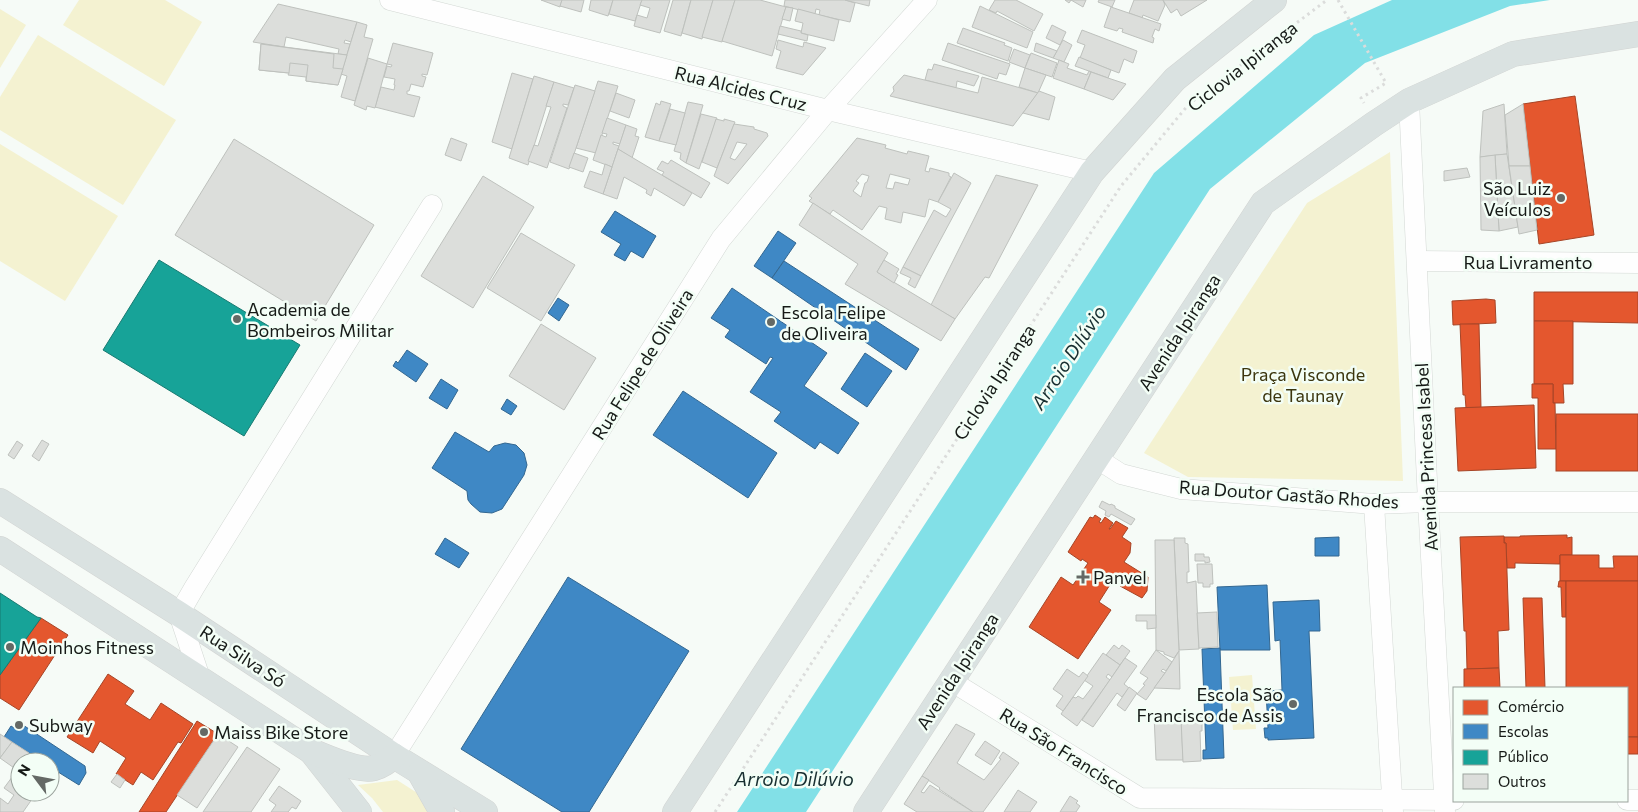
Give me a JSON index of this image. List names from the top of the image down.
{
  "streets": {
    "main road": ["Avenida Ipiranga", "Rua Silva Só"],
    "street": [
      "Rua Alcides Cruz",
      "Rua Livramento",
      "Rua Felipe de Oliveira",
      "Avenida Princesa Isabel",
      "Rua Doutor Gastão Rhodes",
      "Rua São Francisco"
    ],
    "path": ["Ciclovia Ipiranga"]
  },
  "crossings": [
    ["Rua Alcides Cruz", "Rua Felipe de Oliveira"],
    ["Rua Livramento", "Avenida Princesa Isabel"],
    ["Avenida Ipiranga", "Avenida Princesa Isabel"],
    ["Avenida Ipiranga", "Rua Doutor Gastão Rhodes"],
    ["Avenida Ipiranga", "Rua São Francisco"],
    ["Rua Felipe de Oliveira", "Rua Silva Só"],
    ["Avenida Princesa Isabel", "Rua Doutor Gastão Rhodes"],
    ["Avenida Princesa Isabel", "Rua São Francisco"]
  ],
  "water": ["Arroio Dilúvio"],
  "parks": ["Praça Visconde de Taunay"],
  "places": {
    "other": [
      "São Luiz Veículos",
      "Academia de Bombeiros Militar",
      "Escola Felipe de Oliveira",
      "Moinhos Fitness",
      "Escola São Francisco de Assis",
      "Subway",
      "Maiss Bike Store"
    ],
    "health": ["Panvel"]
  },
  "legend": [
    "Comércio",
    "Escolas",
    "Público",
    "Outros"
  ],
  "north": "top left"
}
